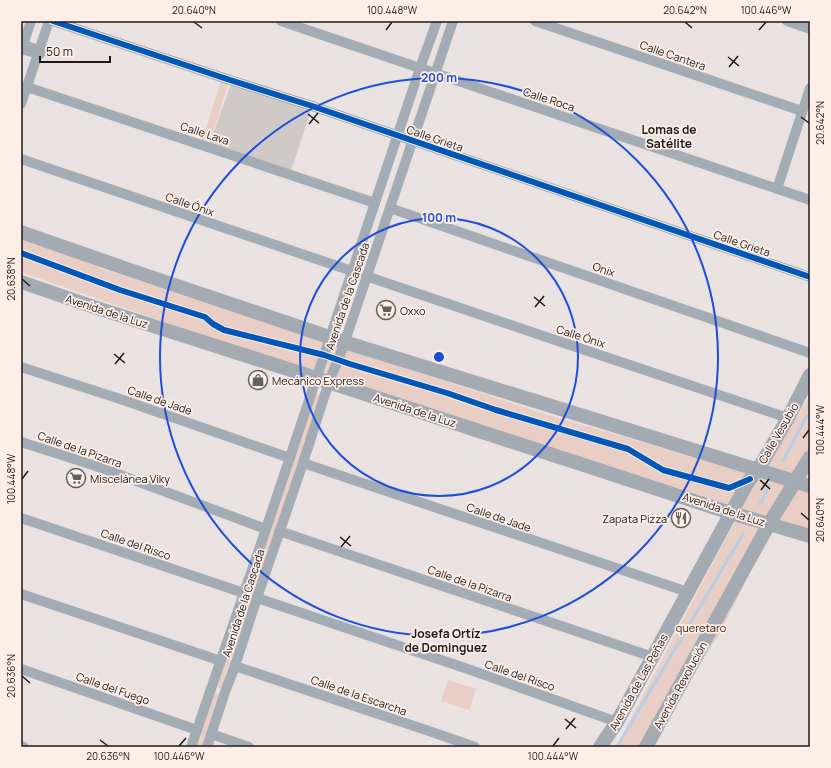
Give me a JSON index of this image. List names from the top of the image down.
{
  "streets": {
    "main road": [
      "Avenida de la Luz",
      "Calle Vesubio",
      "Avenida de Las Peñas",
      "Avenida Revolución"
    ],
    "street": [
      "Calle Cantera",
      "Calle Roca",
      "Calle Lava",
      "Calle Grieta",
      "Calle Ónix",
      "Onix",
      "Avenida de la Cascada",
      "Calle de Jade",
      "Calle de la Pizarra",
      "Calle del Risco",
      "Calle del Fuego",
      "Calle de la Escarcha"
    ]
  },
  "crossings": [
    ["Calle Roca", "Avenida de la Cascada"],
    ["Calle Lava", "Avenida de la Cascada"],
    ["Calle Grieta", "Avenida de la Cascada"],
    ["Calle Ónix", "Avenida de la Cascada"],
    ["Calle Ónix", "Calle Vesubio"],
    ["Onix", "Avenida de la Cascada"],
    ["Avenida de la Cascada", "Avenida de la Luz"],
    ["Avenida de la Cascada", "Calle de Jade"],
    ["Avenida de la Cascada", "Calle de la Pizarra"],
    ["Avenida de la Cascada", "Calle del Risco"],
    ["Avenida de la Cascada", "Calle del Fuego"],
    ["Avenida de la Cascada", "Calle de la Escarcha"],
    ["Avenida de la Luz", "Avenida de Las Peñas"],
    ["Avenida de la Luz", "Avenida Revolución"],
    ["Calle de Jade", "Avenida de Las Peñas"],
    ["Calle Vesubio", "Avenida de Las Peñas"],
    ["Calle de la Pizarra", "Avenida de Las Peñas"],
    ["Calle del Risco", "Avenida de Las Peñas"]
  ],
  "districts": ["Lomas de Satélite", "Josefa Ortíz de Dominguez"],
  "parks": ["queretaro"],
  "places": {
    "supermarket": ["Oxxo", "Miscelánea Viky"],
    "shop": ["Mecánico Express"],
    "restaurant": ["Zapata Pizza"]
  },
  "scale_bar": "50 m",
  "coordinates": [
    "20.640°N",
    "100.448°W",
    "20.642°N",
    "100.446°W",
    "20.638°N",
    "100.444°W",
    "20.636°N"
  ],
  "rings": ["200 m", "100 m"]
}
